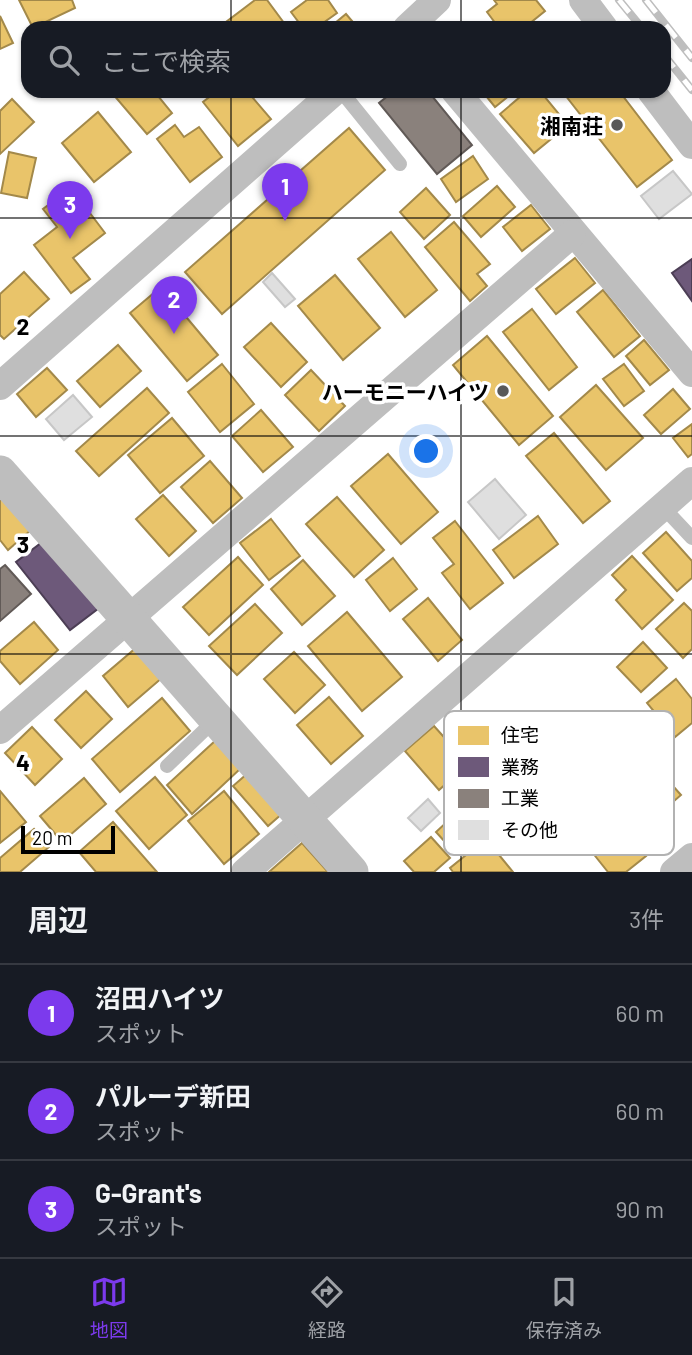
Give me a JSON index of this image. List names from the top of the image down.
{
  "places": ["湘南荘", "ハーモニーハイツ"],
  "legend": [
    "住宅",
    "業務",
    "工業",
    "その他"
  ],
  "scale_bar": "20 m",
  "page": {
    "search": "ここで検索",
    "pins": ["1", "3", "2"],
    "scale": "20 m",
    "heading": ["周辺", "3件"],
    "list": [
      {
        "mark": "1",
        "name": "沼田ハイツ",
        "note": "スポット",
        "value": "60 m"
      },
      {
        "mark": "2",
        "name": "パルーデ新田",
        "note": "スポット",
        "value": "60 m"
      },
      {
        "mark": "3",
        "name": "G-Grant's",
        "note": "スポット",
        "value": "90 m"
      }
    ],
    "nav": ["地図", "経路", "保存済み"]
  },
  "grid": {
    "rows": ["2", "3", "4"]
  }
}
